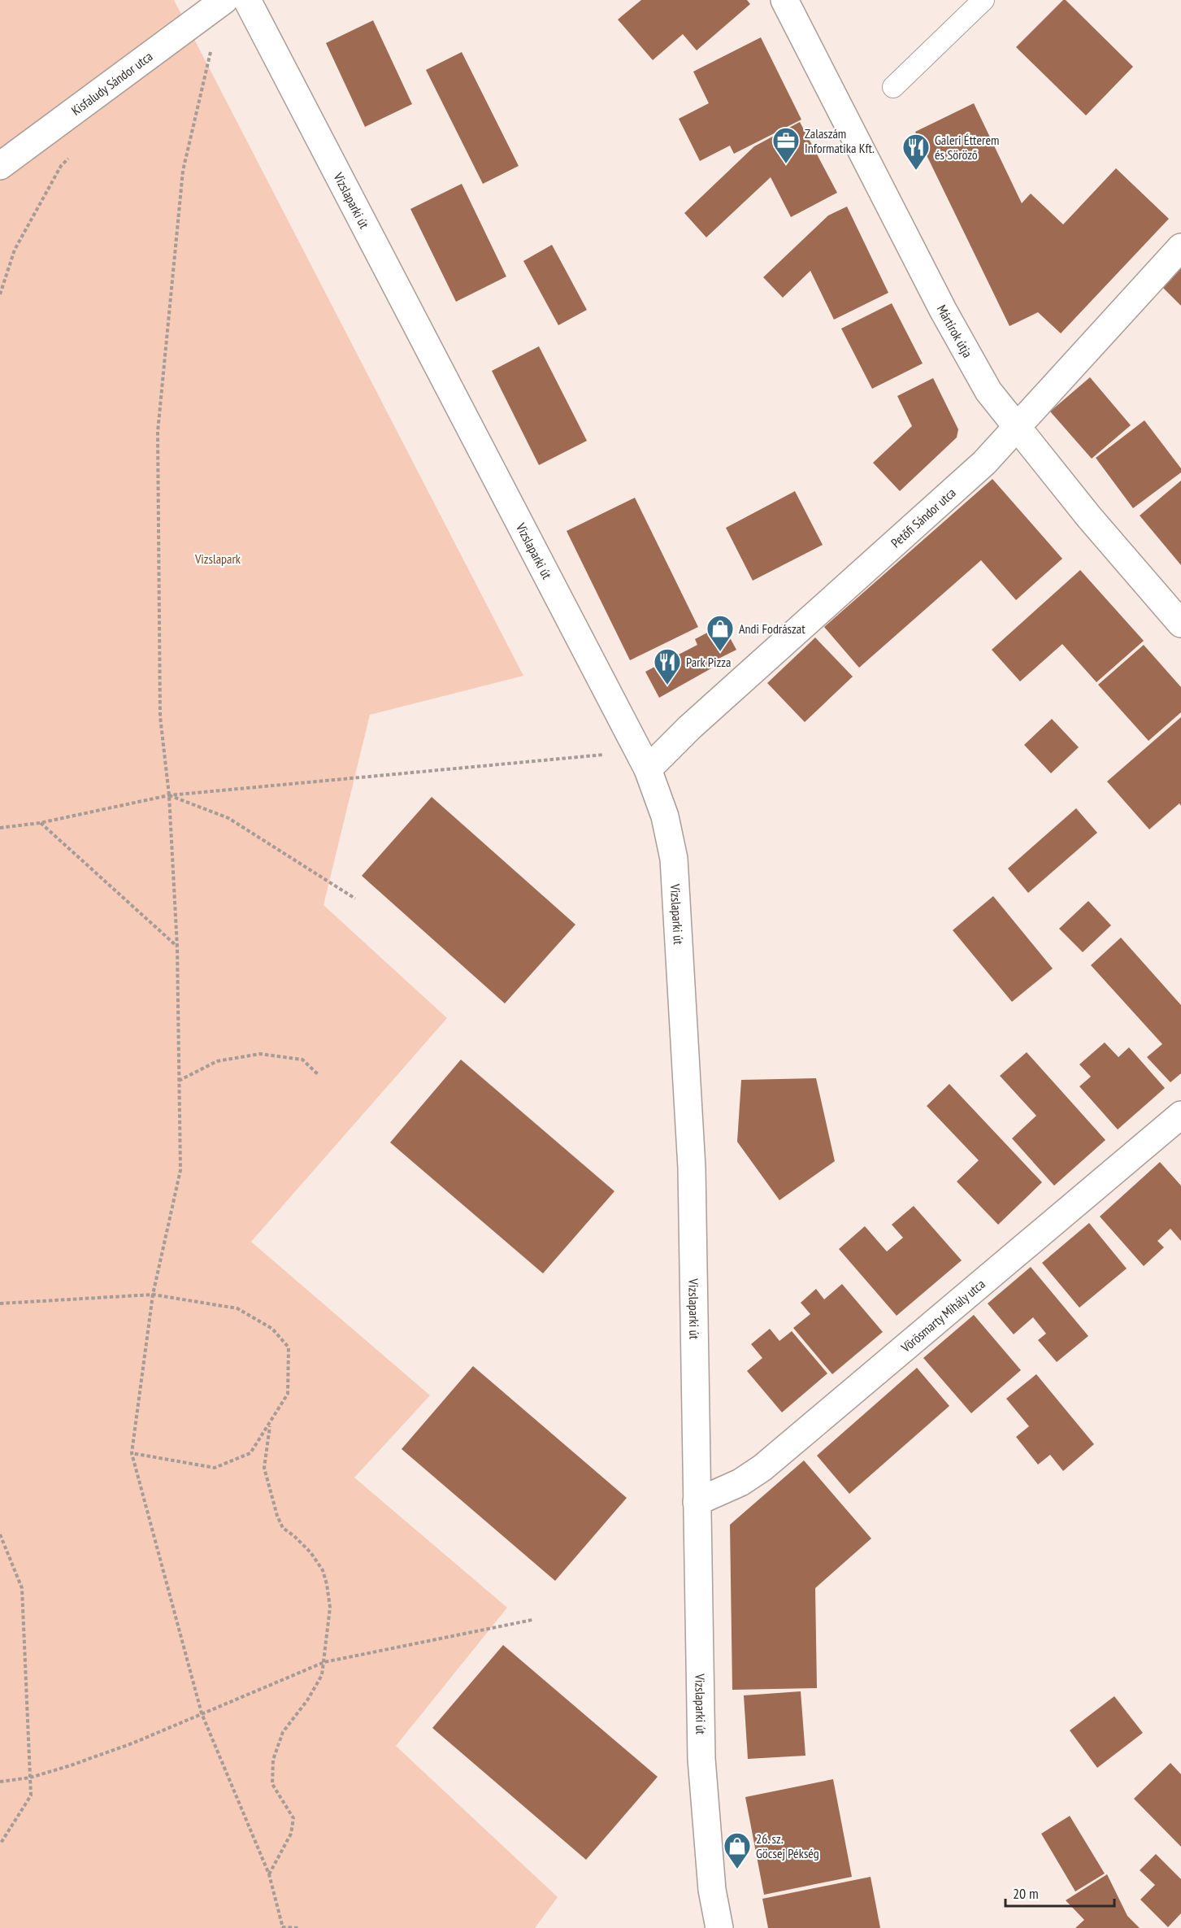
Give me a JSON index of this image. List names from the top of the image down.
{
  "streets": {
    "street": [
      "Kisfaludy Sándor utca",
      "Vizslaparki út",
      "Mártírok útja",
      "Petőfi Sándor utca",
      "Vörösmarty Mihály utca"
    ]
  },
  "crossings": [
    ["Vizslaparki út", "Petőfi Sándor utca"],
    ["Vizslaparki út", "Vörösmarty Mihály utca"],
    ["Mártírok útja", "Petőfi Sándor utca"]
  ],
  "parks": ["Vizslapark"],
  "places": {
    "office": ["Zalaszám Informatika Kft."],
    "restaurant": ["Galeri Étterem és Söröző", "Park Pizza"],
    "shop": ["Andi Fodrászat", "26. sz. Göcsej Pékség"]
  },
  "scale_bar": "20 m"
}
